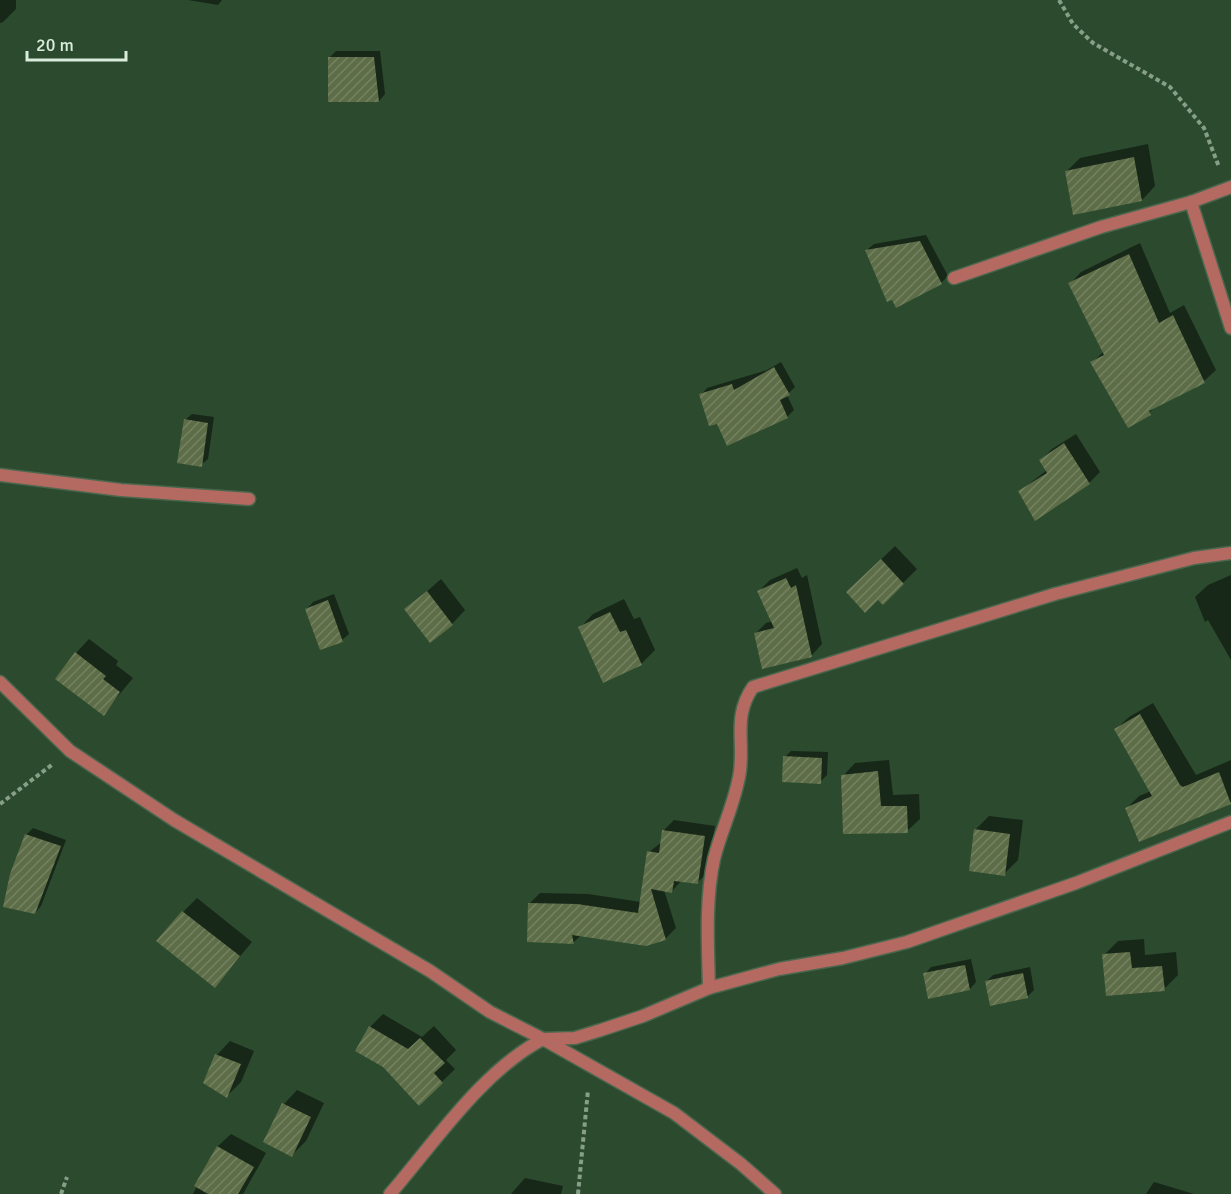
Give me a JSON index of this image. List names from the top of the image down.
{
  "scale_bar": "20 m"
}
